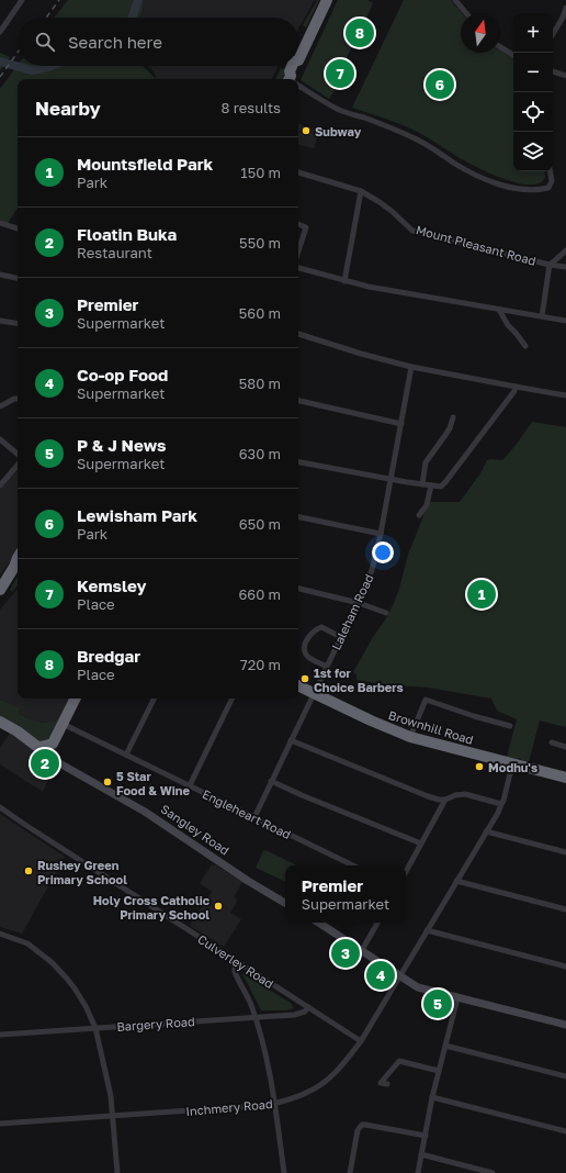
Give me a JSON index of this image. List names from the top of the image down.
{
  "streets": {
    "highway": ["Brownhill Road", "Sangley Road"],
    "street": [
      "Mount Pleasant Road",
      "Laleham Road",
      "Engleheart Road",
      "Culverley Road",
      "Bargery Road",
      "Inchmery Road"
    ]
  },
  "crossings": [
    ["Laleham Road", "Brownhill Road"],
    ["Laleham Road", "Engleheart Road"],
    ["Brownhill Road", "Inchmery Road"],
    ["Culverley Road", "Bargery Road"],
    ["Culverley Road", "Inchmery Road"]
  ],
  "places": [
    "Subway",
    "1st for Choice Barbers",
    "Modhu's",
    "5 Star Food & Wine",
    "Rushey Green Primary School",
    "Holy Cross Catholic Primary School"
  ],
  "north": "top",
  "page": {
    "map_buttons": ["+", "−"],
    "pins": [
      "8",
      "7",
      "6",
      "1",
      "2",
      "3",
      "4",
      "5"
    ],
    "search": "Search here",
    "heading": ["Nearby", "8 results"],
    "list": [
      {
        "mark": "1",
        "name": "Mountsfield Park",
        "note": "Park",
        "value": "150 m"
      },
      {
        "mark": "2",
        "name": "Floatin Buka",
        "note": "Restaurant",
        "value": "550 m"
      },
      {
        "mark": "3",
        "name": "Premier",
        "note": "Supermarket",
        "value": "560 m"
      },
      {
        "mark": "4",
        "name": "Co-op Food",
        "note": "Supermarket",
        "value": "580 m"
      },
      {
        "mark": "5",
        "name": "P & J News",
        "note": "Supermarket",
        "value": "630 m"
      },
      {
        "mark": "6",
        "name": "Lewisham Park",
        "note": "Park",
        "value": "650 m"
      },
      {
        "mark": "7",
        "name": "Kemsley",
        "note": "Place",
        "value": "660 m"
      },
      {
        "mark": "8",
        "name": "Bredgar",
        "note": "Place",
        "value": "720 m"
      }
    ],
    "popup": ["Premier", "Supermarket"]
  }
}
